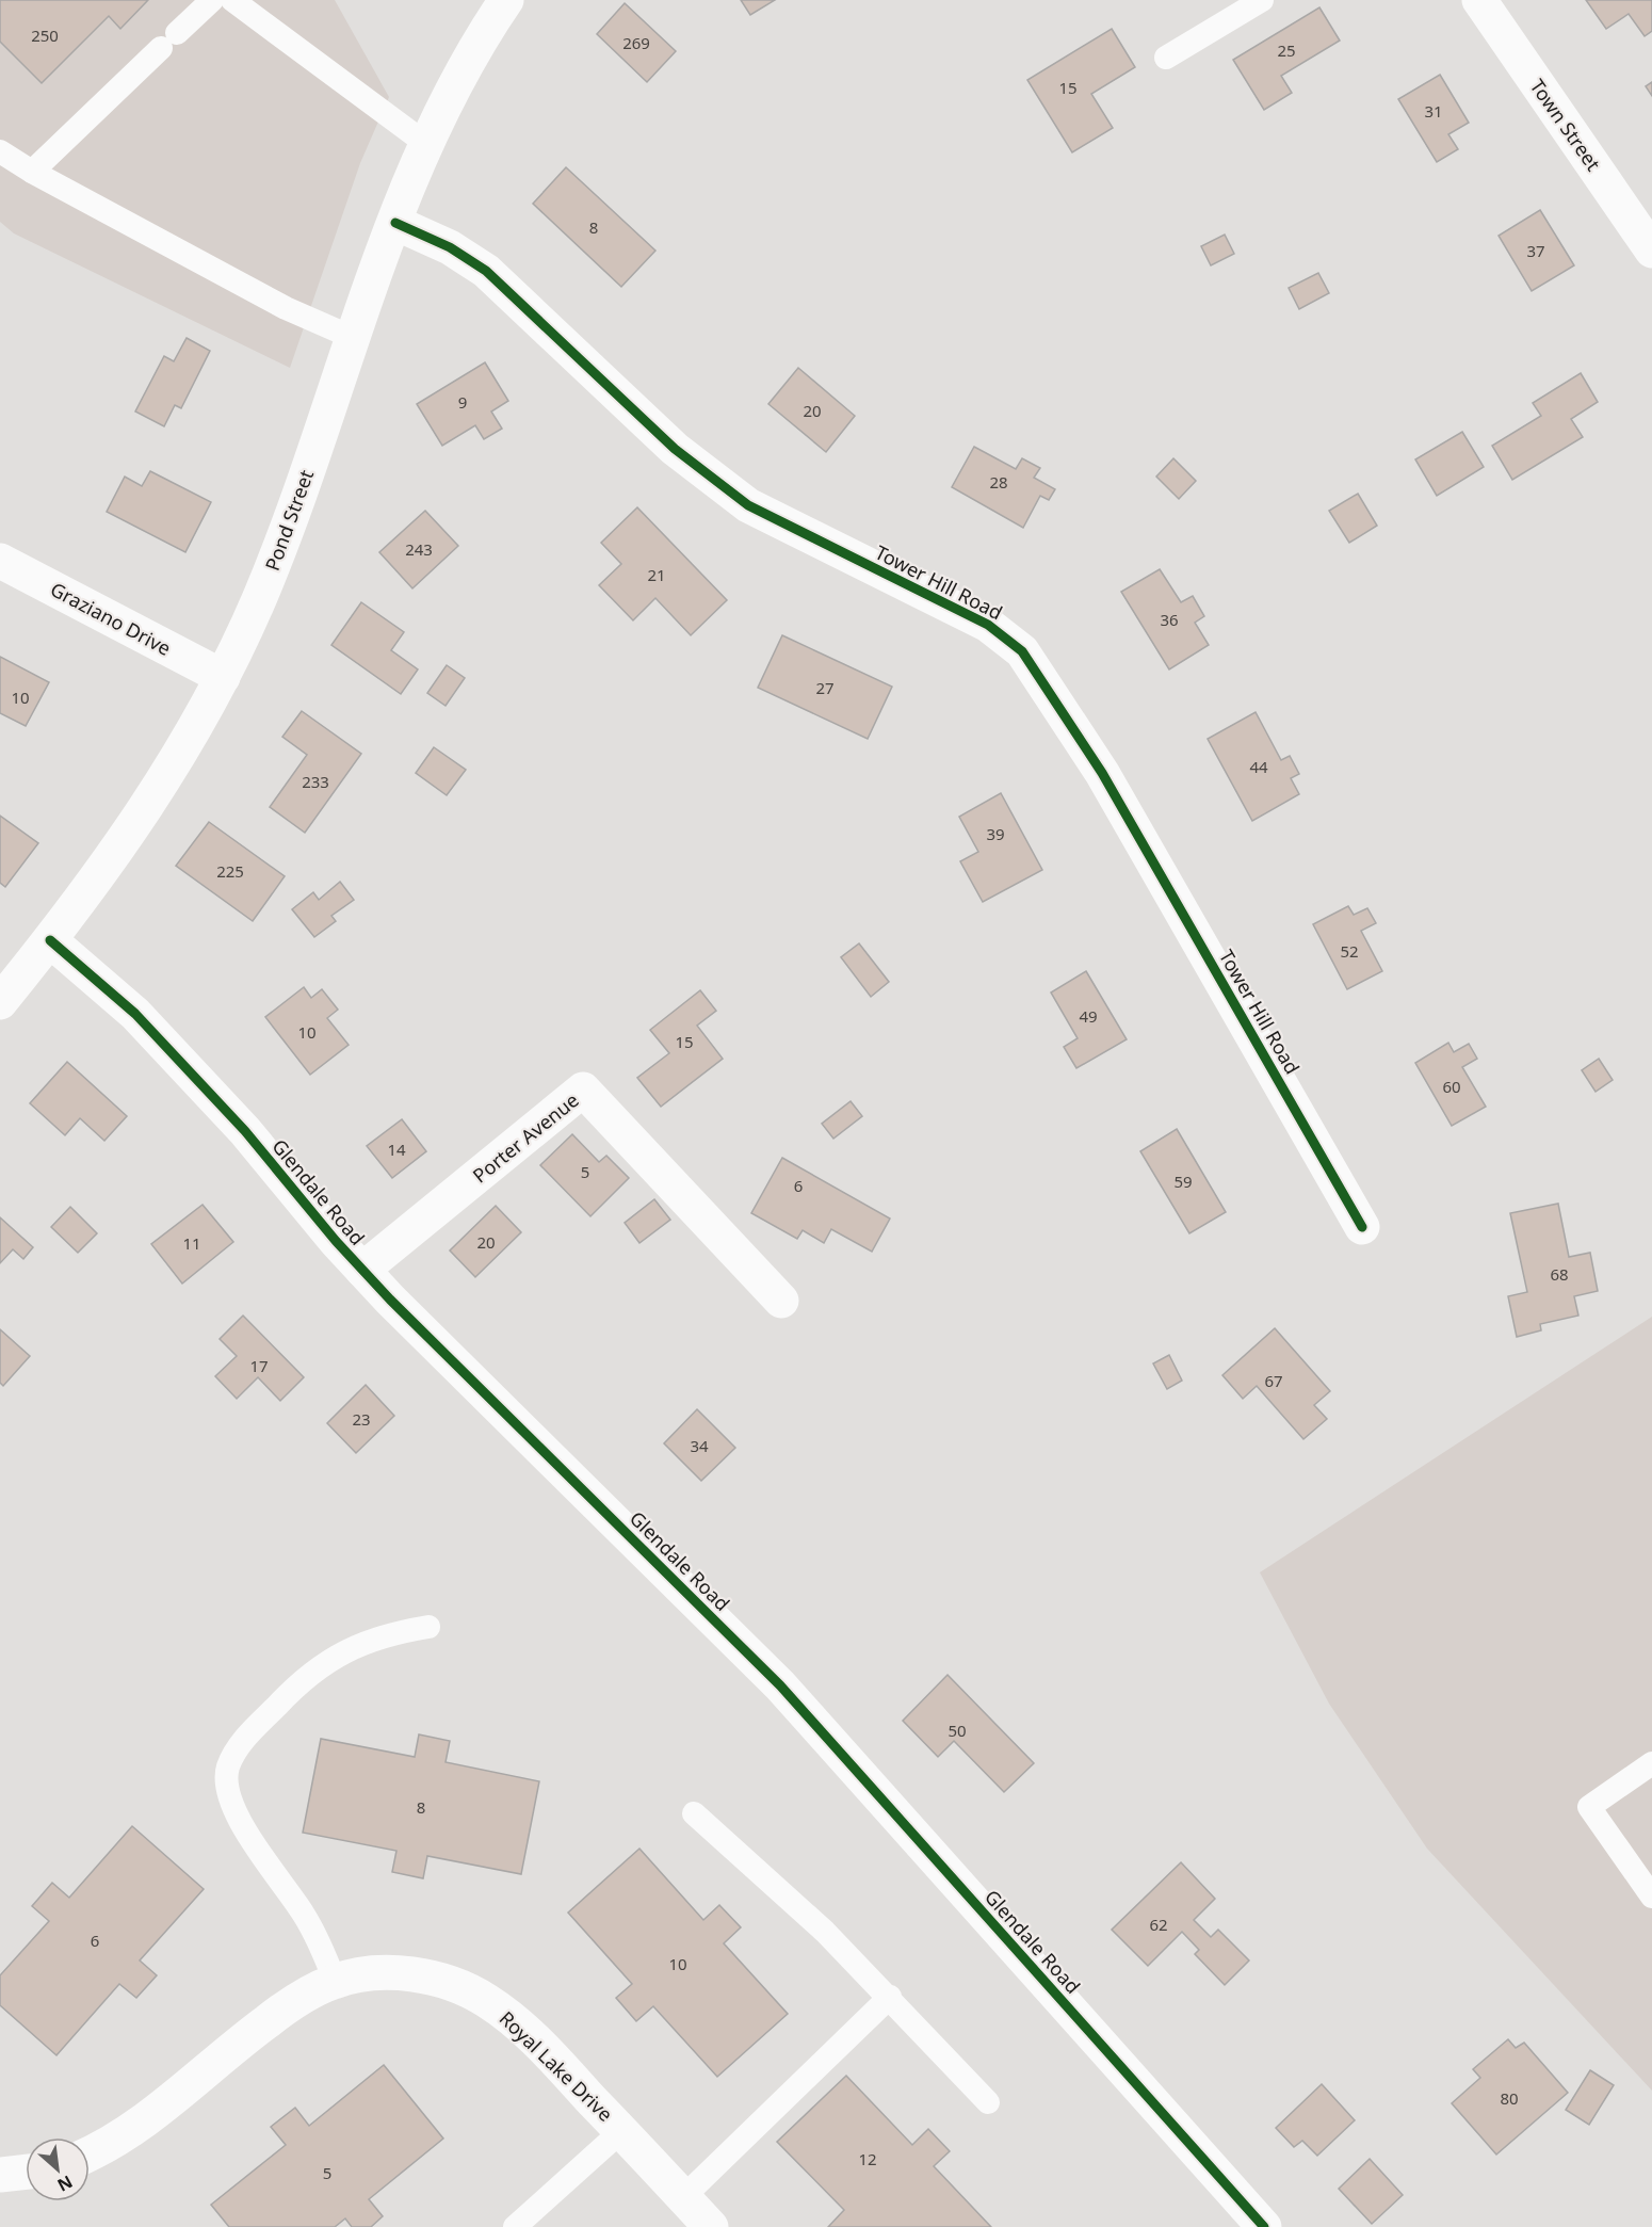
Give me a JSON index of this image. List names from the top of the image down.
{
  "streets": {
    "street": [
      "Town Street",
      "Pond Street",
      "Tower Hill Road",
      "Graziano Drive",
      "Porter Avenue",
      "Glendale Road",
      "Royal Lake Drive"
    ]
  },
  "crossings": [
    ["Pond Street", "Tower Hill Road"],
    ["Pond Street", "Graziano Drive"],
    ["Pond Street", "Glendale Road"],
    ["Porter Avenue", "Glendale Road"]
  ],
  "house_numbers": [
    "250",
    "269",
    "25",
    "15",
    "31",
    "8",
    "37",
    "9",
    "20",
    "28",
    "243",
    "21",
    "36",
    "27",
    "10",
    "44",
    "233",
    "39",
    "225",
    "52",
    "49",
    "10",
    "15",
    "60",
    "14",
    "5",
    "59",
    "6",
    "20",
    "11",
    "68",
    "17",
    "67",
    "23",
    "34",
    "50",
    "8",
    "62",
    "6",
    "10",
    "80",
    "12",
    "5"
  ],
  "north": "bottom right"
}
